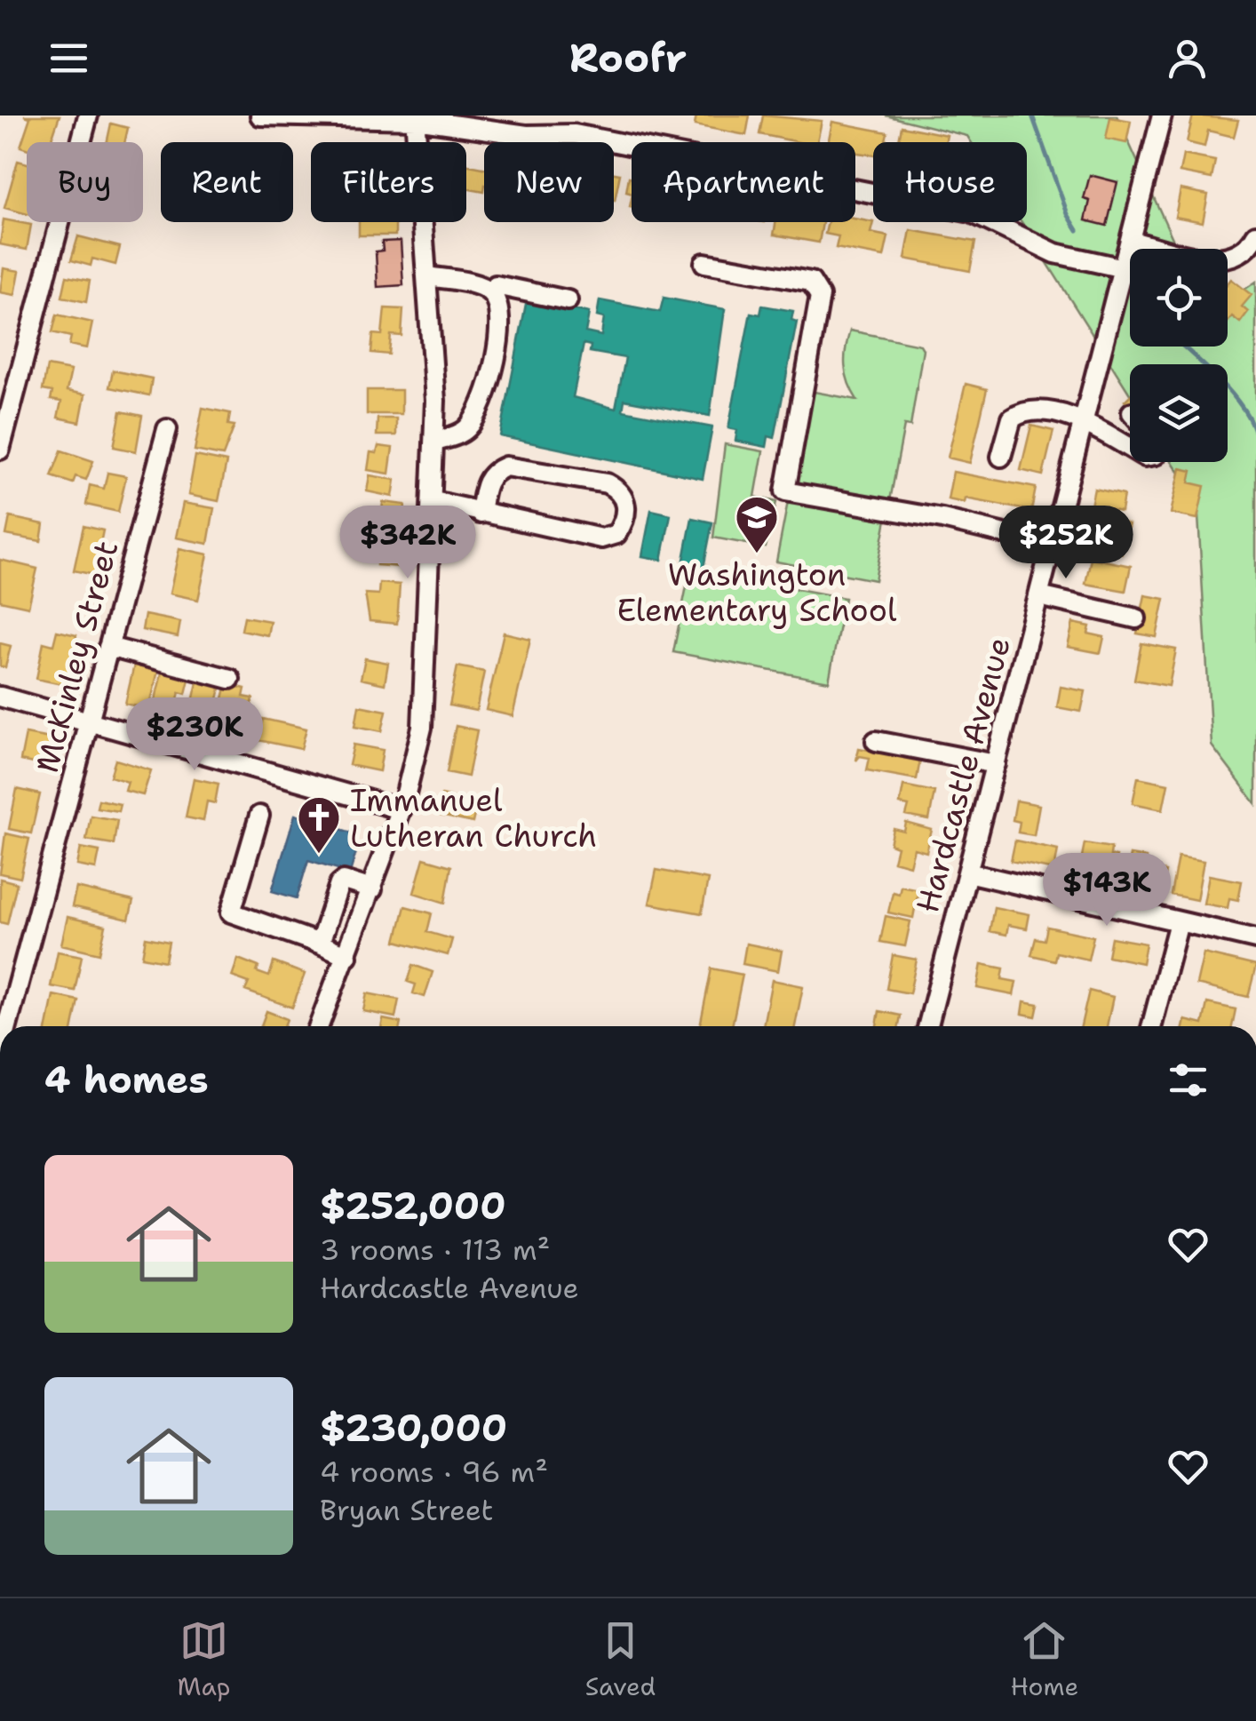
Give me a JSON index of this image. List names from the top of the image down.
{
  "streets": {
    "street": ["McKinley Street", "Hardcastle Avenue"]
  },
  "places": {
    "school or university": ["Washington Elementary School"],
    "church": ["Immanuel Lutheran Church"]
  },
  "page": {
    "header": "Roofr",
    "chip": [
      "Buy",
      "Rent",
      "Filters",
      "New",
      "Apartment",
      "House"
    ],
    "price": [
      "$342K",
      "$252K",
      "$230K",
      "$143K"
    ],
    "heading": "4 homes",
    "list": [
      {
        "name": "$252,000",
        "note": "3 rooms · 113 m² · Hardcastle Avenue"
      },
      {
        "name": "$230,000",
        "note": "4 rooms · 96 m² · Bryan Street"
      }
    ],
    "tabs": ["Map", "Saved", "Home"]
  }
}
